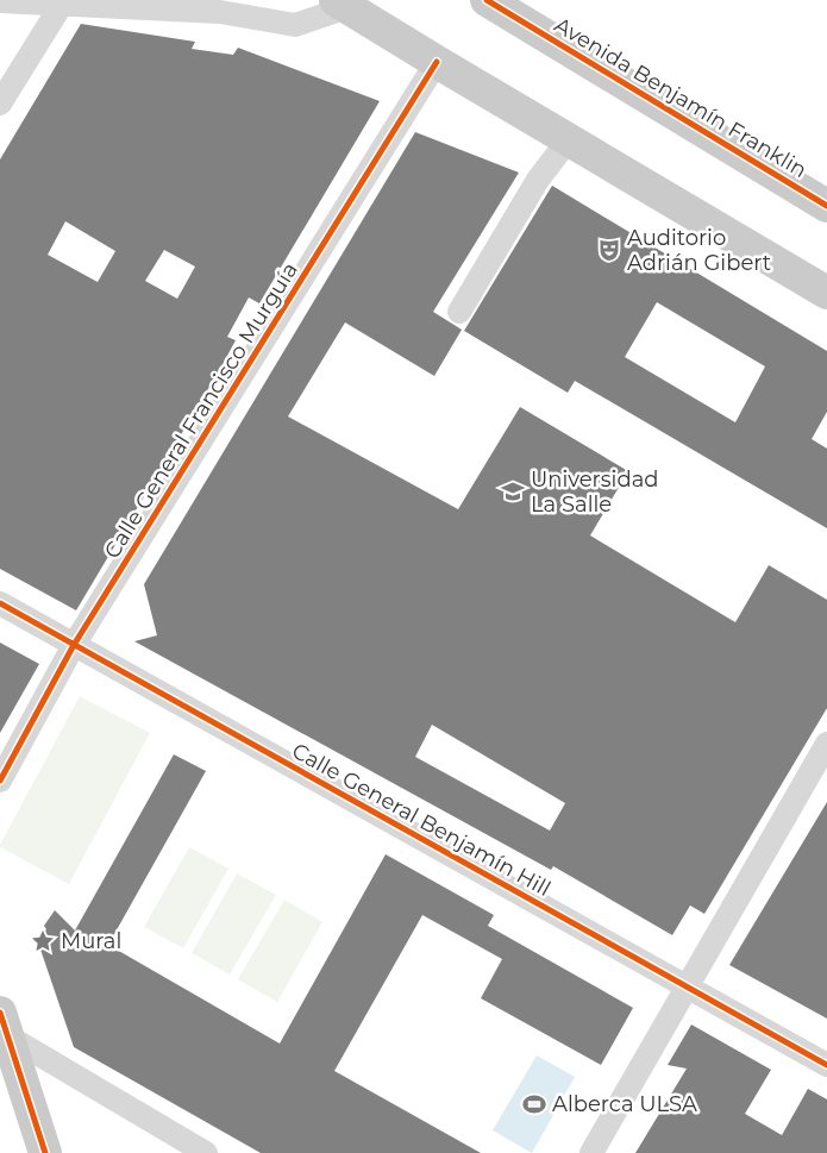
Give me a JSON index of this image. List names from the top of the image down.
{
  "streets": {
    "main road": ["Avenida Benjamín Franklin"],
    "street": ["Calle General Francisco Murguía", "Calle General Benjamín Hill"]
  },
  "crossings": [
    ["Calle General Francisco Murguía", "Calle General Benjamín Hill"]
  ],
  "places": {
    "theatre": ["Auditorio Adrián Gibert"],
    "school or university": ["Universidad La Salle"],
    "place": ["Mural"],
    "sports": ["Alberca ULSA"]
  }
}
